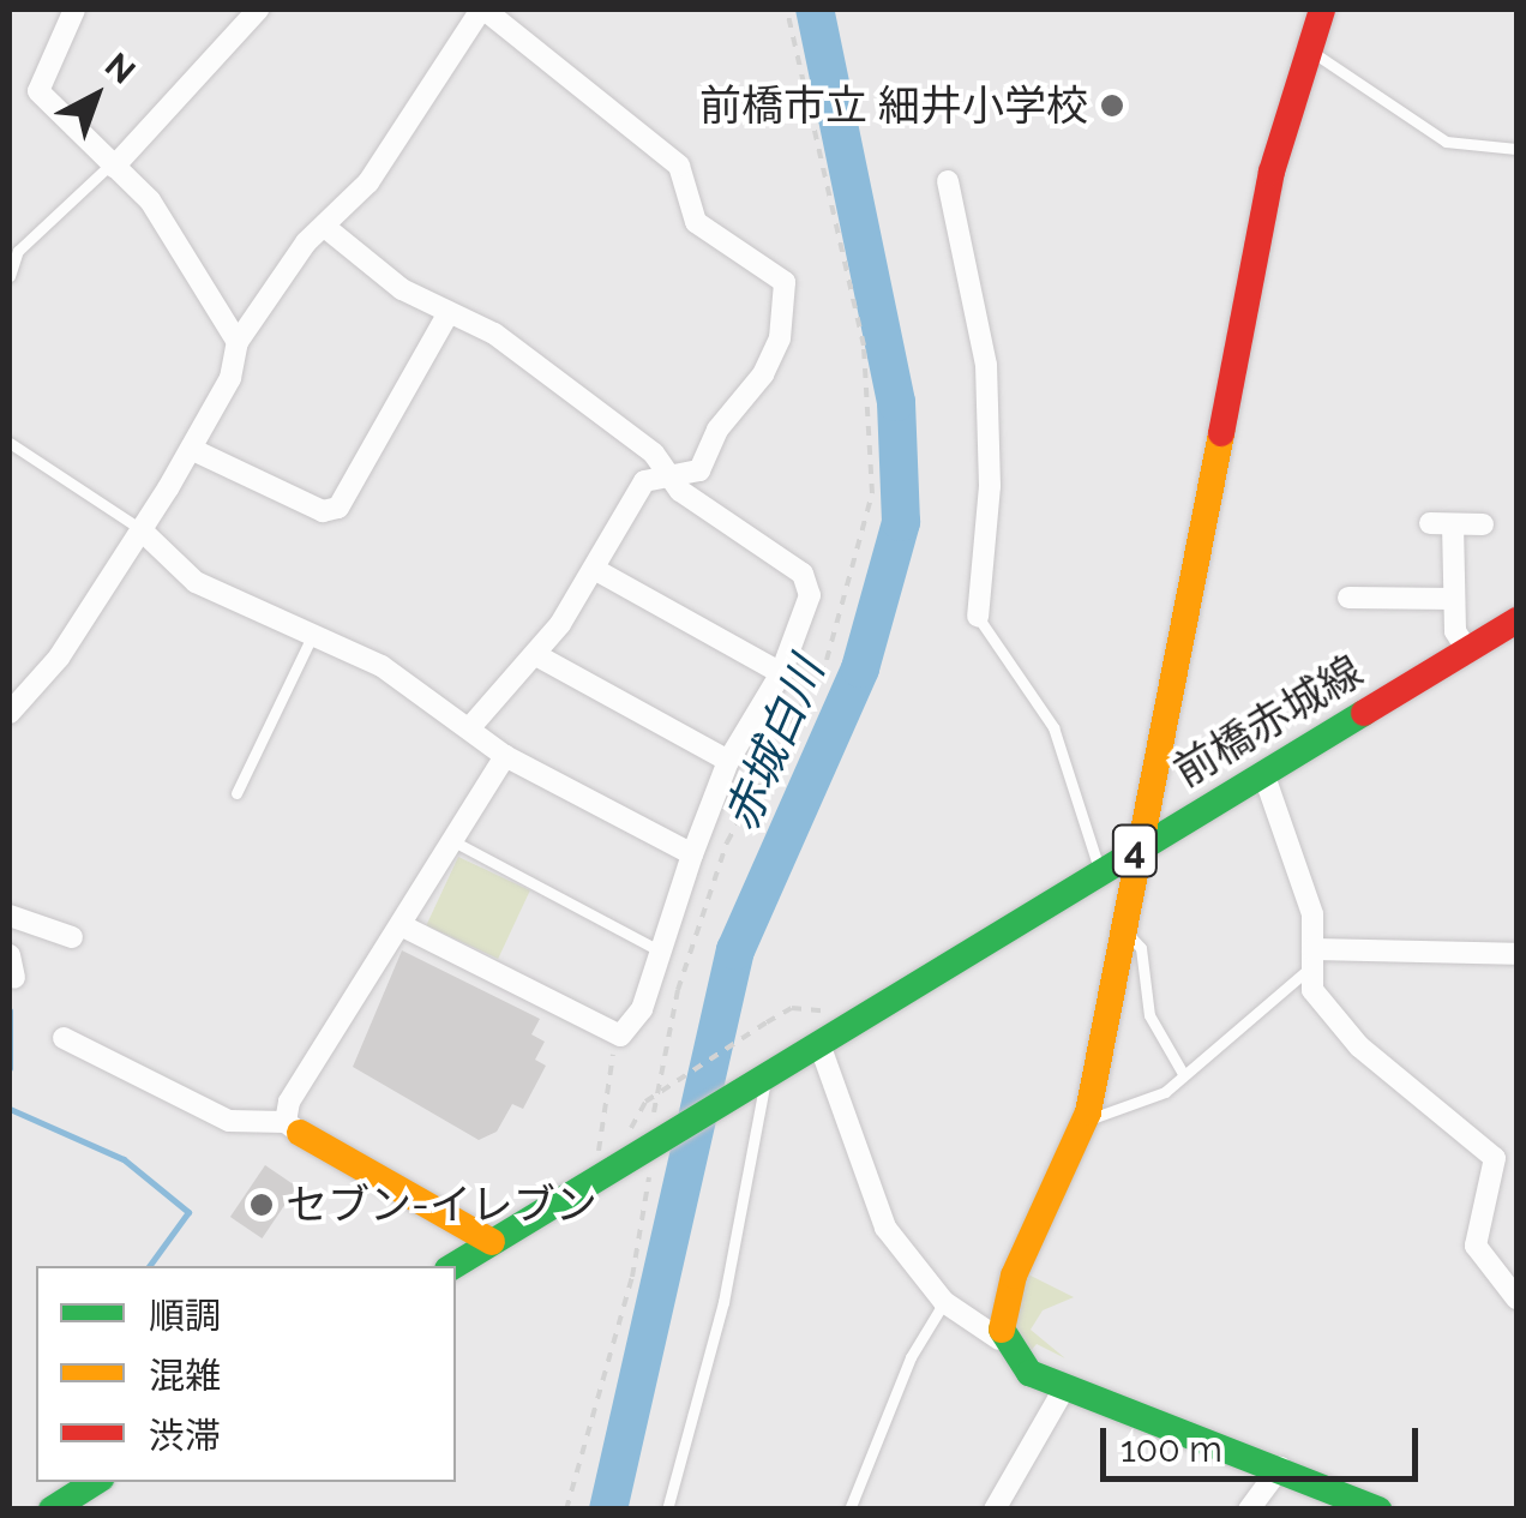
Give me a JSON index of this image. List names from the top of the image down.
{
  "streets": {
    "street": ["前橋赤城線", "4"]
  },
  "crossings": [
    ["前橋赤城線", "4"]
  ],
  "water": ["赤城白川"],
  "places": ["前橋市立 細井小学校", "セブン-イレブン"],
  "legend": ["順調", "混雑", "渋滞"],
  "scale_bar": "100 m",
  "north": "top right"
}
